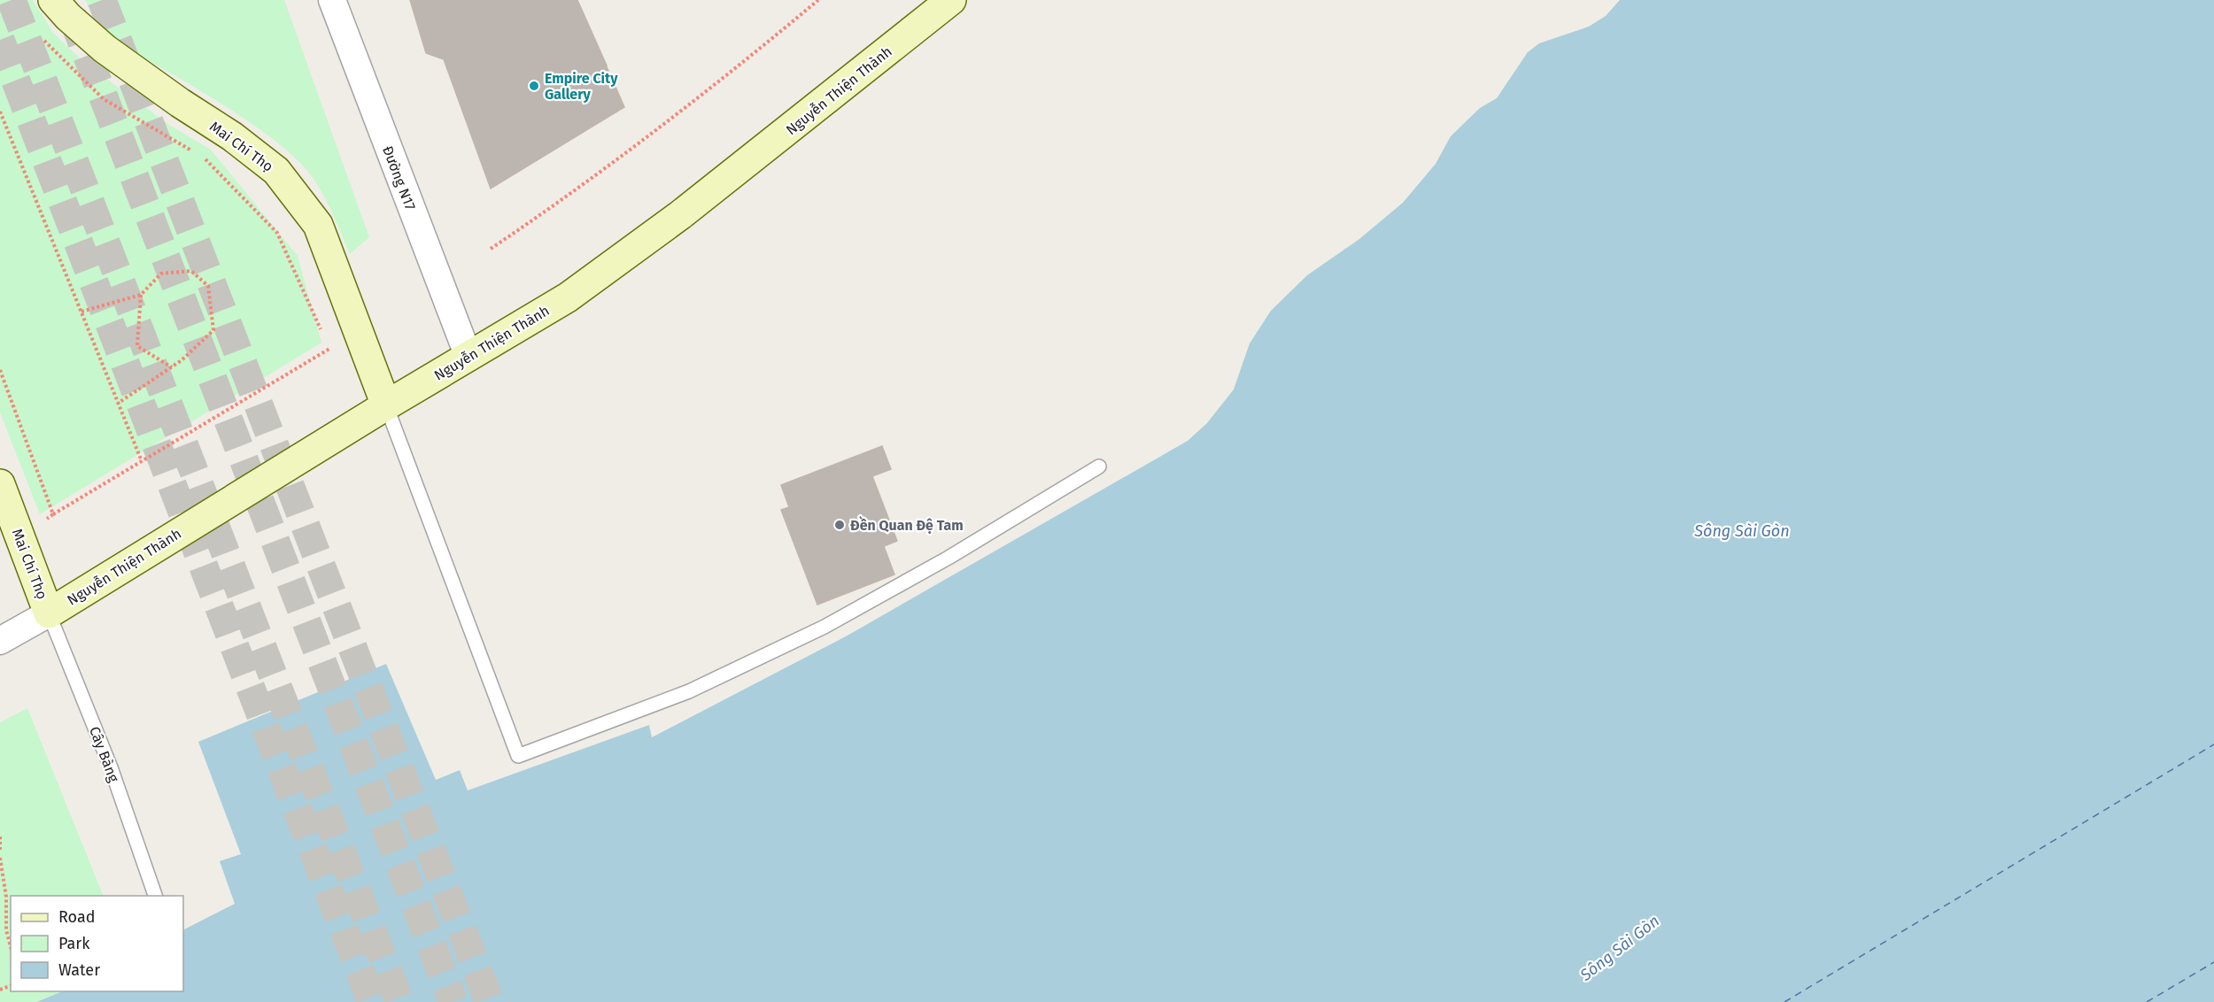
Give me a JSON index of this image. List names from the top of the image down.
{
  "streets": {
    "street": ["Nguyễn Thiện Thành", "Mai Chí Thọ", "Đường N17"],
    "lane": ["Cây Bàng"]
  },
  "crossings": [
    ["Nguyễn Thiện Thành", "Mai Chí Thọ"],
    ["Nguyễn Thiện Thành", "Đường N17"],
    ["Nguyễn Thiện Thành", "Cây Bàng"],
    ["Mai Chí Thọ", "Cây Bàng"]
  ],
  "water": ["Sông Sài Gòn"],
  "places": ["Empire City Gallery", "Đền Quan Đệ Tam"],
  "legend": ["Road", "Park", "Water"]
}
